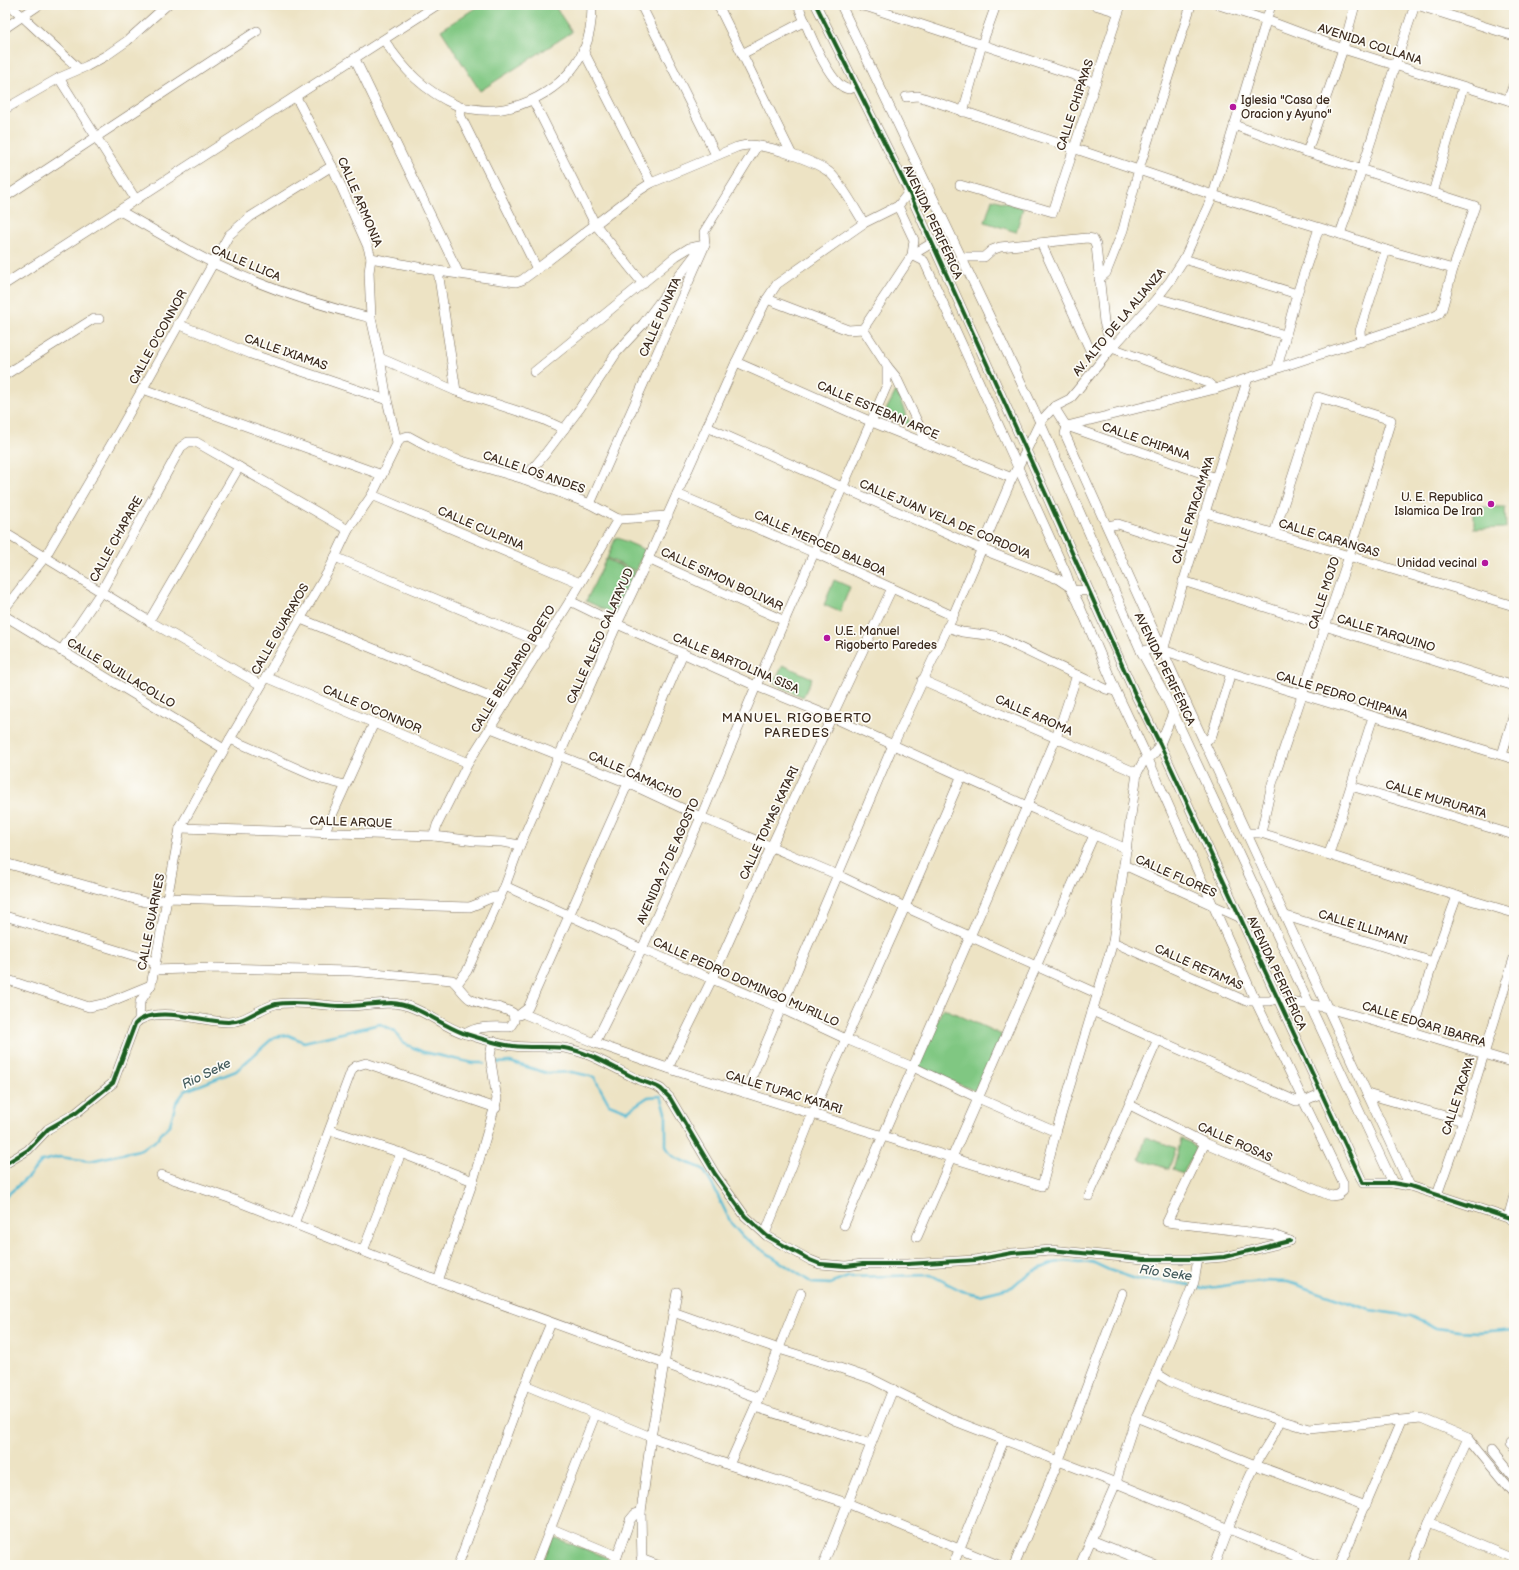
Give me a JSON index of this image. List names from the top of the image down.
{
  "streets": {
    "street": [
      "AVENIDA COLLANA",
      "CALLE CHIPAYAS",
      "CALLE ARMONIA",
      "AVENIDA PERIFÉRICA",
      "CALLE LLICA",
      "CALLE PUNATA",
      "AV. ALTO DE LA ALIANZA",
      "CALLE O'CONNOR",
      "CALLE IXIAMAS",
      "CALLE ESTEBAN ARCE",
      "CALLE CHIPANA",
      "CALLE LOS ANDES",
      "CALLE PATACAMAYA",
      "CALLE JUAN VELA DE CORDOVA",
      "CALLE CULPINA",
      "CALLE CARANGAS",
      "CALLE CHAPARE",
      "CALLE MERCED BALBOA",
      "CALLE SIMON BOLIVAR",
      "CALLE MOJO",
      "CALLE GUARAYOS",
      "CALLE TARQUINO",
      "CALLE ALEJO CALATAYUD",
      "CALLE BARTOLINA SISA",
      "CALLE BELISARIO BOETO",
      "CALLE QUILLACOLLO",
      "CALLE PEDRO CHIPANA",
      "CALLE AROMA",
      "CALLE CAMACHO",
      "CALLE MURURATA",
      "CALLE ARQUE",
      "CALLE TOMAS KATARI",
      "AVENIDA 27 DE AGOSTO",
      "CALLE FLORES",
      "CALLE GUARNES",
      "CALLE ILLIMANI",
      "CALLE RETAMAS",
      "CALLE PEDRO DOMINGO MURILLO",
      "CALLE EDGAR IBARRA",
      "CALLE TUPAC KATARI",
      "CALLE TACAYA",
      "CALLE ROSAS"
    ]
  },
  "crossings": [
    ["AVENIDA COLLANA", "AV. ALTO DE LA ALIANZA"],
    ["CALLE ARMONIA", "CALLE LLICA"],
    ["CALLE ARMONIA", "CALLE O'CONNOR"],
    ["CALLE ARMONIA", "CALLE IXIAMAS"],
    ["CALLE ARMONIA", "CALLE LOS ANDES"],
    ["CALLE ARMONIA", "CALLE GUARAYOS"],
    ["AVENIDA PERIFÉRICA", "AV. ALTO DE LA ALIANZA"],
    ["AVENIDA PERIFÉRICA", "CALLE FLORES"],
    ["AVENIDA PERIFÉRICA", "CALLE RETAMAS"],
    ["AVENIDA PERIFÉRICA", "CALLE EDGAR IBARRA"],
    ["CALLE LLICA", "CALLE O'CONNOR"],
    ["CALLE PUNATA", "CALLE LOS ANDES"],
    ["AV. ALTO DE LA ALIANZA", "CALLE ESTEBAN ARCE"],
    ["AV. ALTO DE LA ALIANZA", "CALLE JUAN VELA DE CORDOVA"],
    ["AV. ALTO DE LA ALIANZA", "CALLE MERCED BALBOA"],
    ["AV. ALTO DE LA ALIANZA", "CALLE BARTOLINA SISA"],
    ["AV. ALTO DE LA ALIANZA", "CALLE AROMA"],
    ["AV. ALTO DE LA ALIANZA", "CALLE PEDRO DOMINGO MURILLO"],
    ["AV. ALTO DE LA ALIANZA", "CALLE TUPAC KATARI"],
    ["CALLE O'CONNOR", "CALLE IXIAMAS"],
    ["CALLE O'CONNOR", "CALLE CHAPARE"],
    ["CALLE O'CONNOR", "CALLE GUARAYOS"],
    ["CALLE O'CONNOR", "CALLE BELISARIO BOETO"],
    ["CALLE ESTEBAN ARCE", "CALLE ALEJO CALATAYUD"],
    ["CALLE ESTEBAN ARCE", "AVENIDA 27 DE AGOSTO"],
    ["CALLE CHIPANA", "CALLE PATACAMAYA"],
    ["CALLE LOS ANDES", "CALLE GUARAYOS"],
    ["CALLE LOS ANDES", "CALLE ALEJO CALATAYUD"],
    ["CALLE LOS ANDES", "CALLE BELISARIO BOETO"],
    ["CALLE PATACAMAYA", "CALLE CARANGAS"],
    ["CALLE PATACAMAYA", "CALLE TARQUINO"],
    ["CALLE PATACAMAYA", "CALLE PEDRO CHIPANA"],
    ["CALLE JUAN VELA DE CORDOVA", "CALLE ALEJO CALATAYUD"],
    ["CALLE JUAN VELA DE CORDOVA", "AVENIDA 27 DE AGOSTO"],
    ["CALLE JUAN VELA DE CORDOVA", "CALLE FLORES"],
    ["CALLE JUAN VELA DE CORDOVA", "CALLE RETAMAS"],
    ["CALLE JUAN VELA DE CORDOVA", "CALLE ROSAS"],
    ["CALLE CULPINA", "CALLE GUARAYOS"],
    ["CALLE CULPINA", "CALLE BELISARIO BOETO"],
    ["CALLE CARANGAS", "CALLE MOJO"],
    ["CALLE CHAPARE", "CALLE QUILLACOLLO"],
    ["CALLE MERCED BALBOA", "CALLE ALEJO CALATAYUD"],
    ["CALLE MERCED BALBOA", "CALLE TOMAS KATARI"],
    ["CALLE MERCED BALBOA", "AVENIDA 27 DE AGOSTO"],
    ["CALLE SIMON BOLIVAR", "CALLE ALEJO CALATAYUD"],
    ["CALLE SIMON BOLIVAR", "AVENIDA 27 DE AGOSTO"],
    ["CALLE MOJO", "CALLE TARQUINO"],
    ["CALLE MOJO", "CALLE PEDRO CHIPANA"],
    ["CALLE GUARAYOS", "CALLE QUILLACOLLO"],
    ["CALLE GUARAYOS", "CALLE ARQUE"],
    ["CALLE GUARAYOS", "CALLE GUARNES"],
    ["CALLE ALEJO CALATAYUD", "CALLE BARTOLINA SISA"],
    ["CALLE ALEJO CALATAYUD", "CALLE CAMACHO"],
    ["CALLE ALEJO CALATAYUD", "CALLE ARQUE"],
    ["CALLE ALEJO CALATAYUD", "CALLE PEDRO DOMINGO MURILLO"],
    ["CALLE ALEJO CALATAYUD", "CALLE TUPAC KATARI"],
    ["CALLE BARTOLINA SISA", "CALLE BELISARIO BOETO"],
    ["CALLE BARTOLINA SISA", "CALLE TOMAS KATARI"],
    ["CALLE BARTOLINA SISA", "AVENIDA 27 DE AGOSTO"],
    ["CALLE BELISARIO BOETO", "CALLE CAMACHO"],
    ["CALLE BELISARIO BOETO", "CALLE ARQUE"],
    ["CALLE CAMACHO", "CALLE TOMAS KATARI"],
    ["CALLE CAMACHO", "AVENIDA 27 DE AGOSTO"],
    ["CALLE ARQUE", "CALLE GUARNES"],
    ["CALLE TOMAS KATARI", "CALLE PEDRO DOMINGO MURILLO"],
    ["CALLE TOMAS KATARI", "CALLE TUPAC KATARI"],
    ["AVENIDA 27 DE AGOSTO", "CALLE PEDRO DOMINGO MURILLO"],
    ["AVENIDA 27 DE AGOSTO", "CALLE TUPAC KATARI"],
    ["CALLE RETAMAS", "CALLE EDGAR IBARRA"],
    ["CALLE PEDRO DOMINGO MURILLO", "CALLE TUPAC KATARI"],
    ["CALLE EDGAR IBARRA", "CALLE TACAYA"]
  ],
  "districts": ["MANUEL RIGOBERTO PAREDES"],
  "water": ["Rio Seke", "Río Seke"],
  "places": [
    "Iglesia \"Casa de Oracion y Ayuno\"",
    "U. E. Republica Islamica De Iran",
    "Unidad vecinal",
    "U.E. Manuel Rigoberto Paredes"
  ]
}
